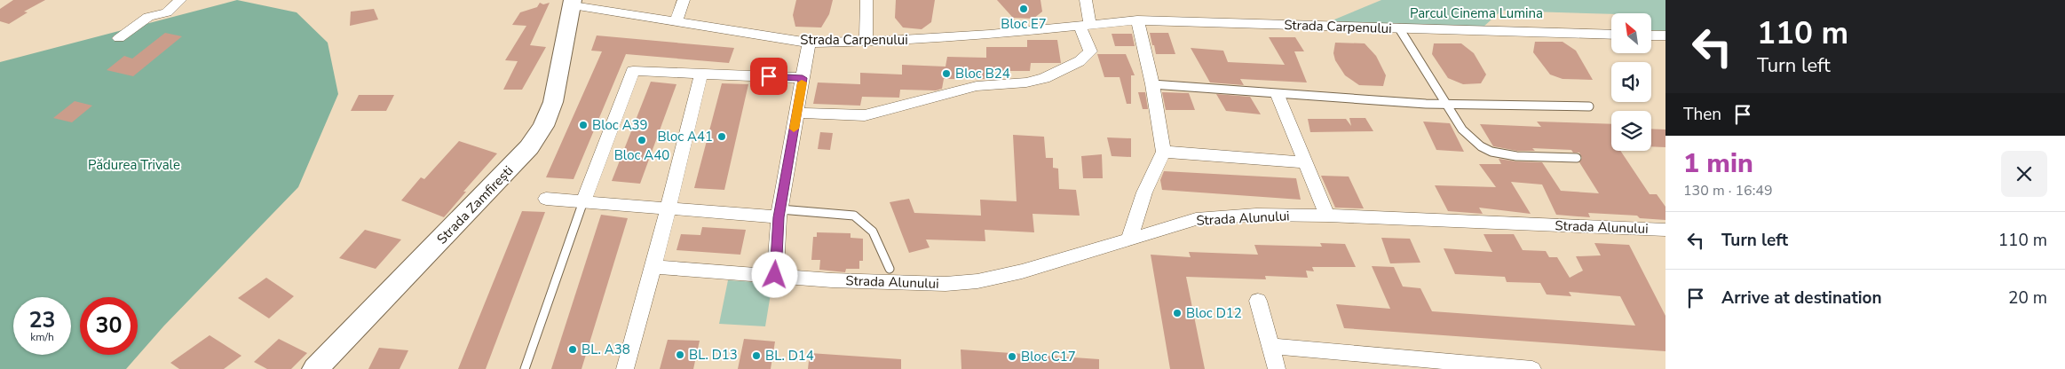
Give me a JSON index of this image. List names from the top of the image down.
{
  "streets": {
    "street": ["Strada Carpenului", "Strada Zamfirești", "Strada Alunului"]
  },
  "crossings": [
    ["Strada Carpenului", "Strada Zamfirești"]
  ],
  "parks": ["Parcul Cinema Lumina", "Pădurea Trivale"],
  "places": [
    "Bloc E7",
    "Bloc B24",
    "Bloc A39",
    "Bloc A41",
    "Bloc A40",
    "Bloc D12",
    "BL. A38",
    "BL. D13",
    "BL. D14",
    "Bloc C17"
  ],
  "north": "top left",
  "page": {
    "turn": ["110 m", "Turn left"],
    "then": "Then",
    "heading": ["1 min", "130 m · 16:49"],
    "list": [
      {
        "name": "Turn left",
        "value": "110 m"
      },
      {
        "name": "Arrive at destination",
        "value": "20 m"
      }
    ],
    "speed": "23 km/h",
    "limit": "30"
  }
}
